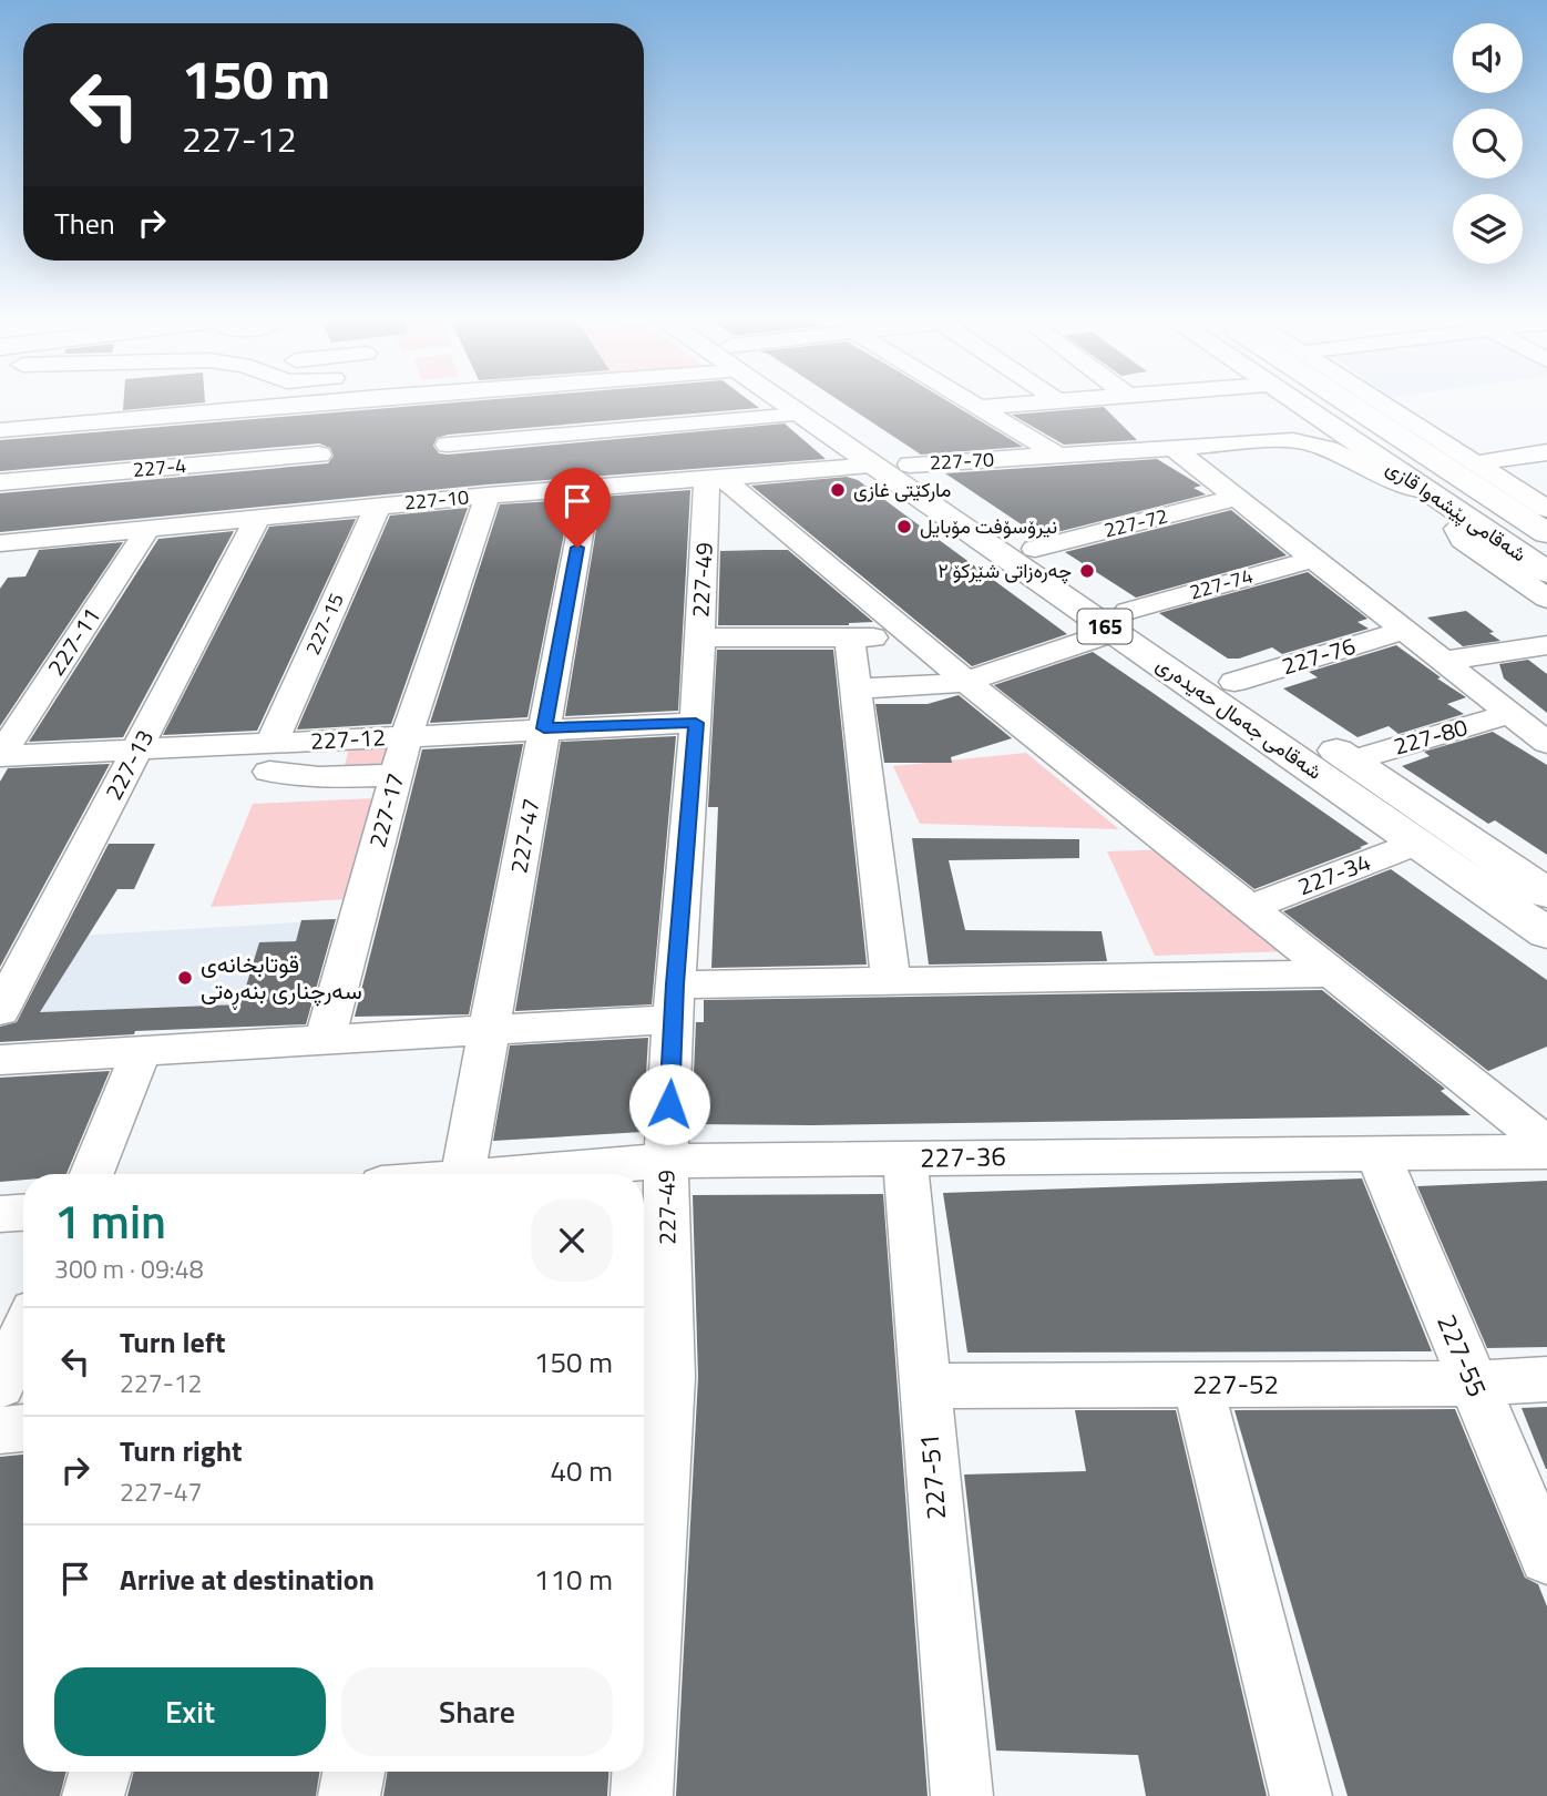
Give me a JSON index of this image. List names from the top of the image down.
{
  "streets": {
    "main road": ["شەقامی پێشەوا قازی", "165", "شەقامی جەمال حەیدەری"],
    "street": [
      "227-70",
      "227-4",
      "227-10",
      "227-72",
      "227-49",
      "227-74",
      "227-15",
      "227-11",
      "227-76",
      "227-80",
      "227-12",
      "227-13",
      "227-17",
      "227-47",
      "227-34",
      "227-36",
      "227-55",
      "227-52",
      "227-51"
    ]
  },
  "crossings": [
    ["227-70", "شەقامی پێشەوا قازی"],
    ["227-70", "شەقامی جەمال حەیدەری"],
    ["227-10", "227-49"],
    ["227-10", "227-15"],
    ["227-10", "227-11"],
    ["227-10", "شەقامی جەمال حەیدەری"],
    ["227-10", "227-13"],
    ["227-10", "227-17"],
    ["227-10", "227-47"],
    ["227-72", "شەقامی جەمال حەیدەری"],
    ["227-49", "227-12"],
    ["227-49", "227-36"],
    ["227-74", "شەقامی جەمال حەیدەری"],
    ["227-15", "227-12"],
    ["227-11", "227-12"],
    ["227-76", "شەقامی جەمال حەیدەری"],
    ["شەقامی جەمال حەیدەری", "227-80"],
    ["شەقامی جەمال حەیدەری", "227-34"],
    ["227-12", "227-13"],
    ["227-12", "227-17"],
    ["227-12", "227-47"],
    ["227-36", "227-55"],
    ["227-36", "227-51"],
    ["227-55", "227-52"],
    ["227-52", "227-51"]
  ],
  "places": [
    "ماركێتی غازی",
    "نیرۆسۆفت مۆبایل",
    "چەرەزاتی شێرکۆ ٢",
    "قوتابخانەی سەرچناری بنەڕەتی"
  ],
  "page": {
    "turn": ["150 m", "227-12"],
    "then": "Then",
    "heading": ["1 min", "300 m · 09:48"],
    "list": [
      {
        "name": "Turn left",
        "note": "227-12",
        "value": "150 m"
      },
      {
        "name": "Turn right",
        "note": "227-47",
        "value": "40 m"
      },
      {
        "name": "Arrive at destination",
        "value": "110 m"
      }
    ],
    "buttons": ["Exit", "Share"]
  }
}
